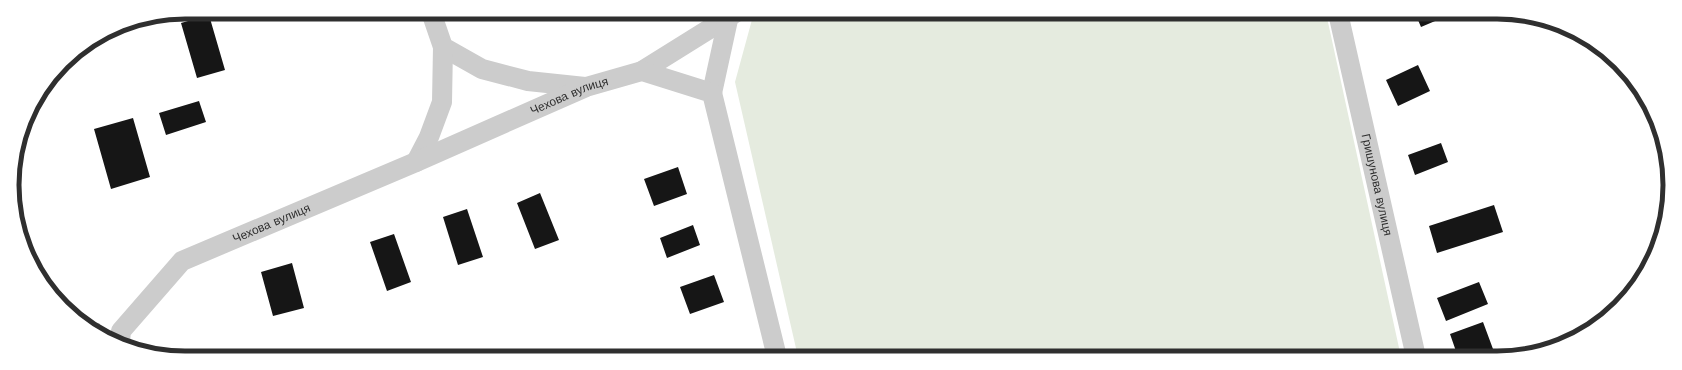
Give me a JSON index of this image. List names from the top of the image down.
{
  "streets": {
    "street": ["Чехова вулиця", "Гришунова вулиця"]
  }
}
